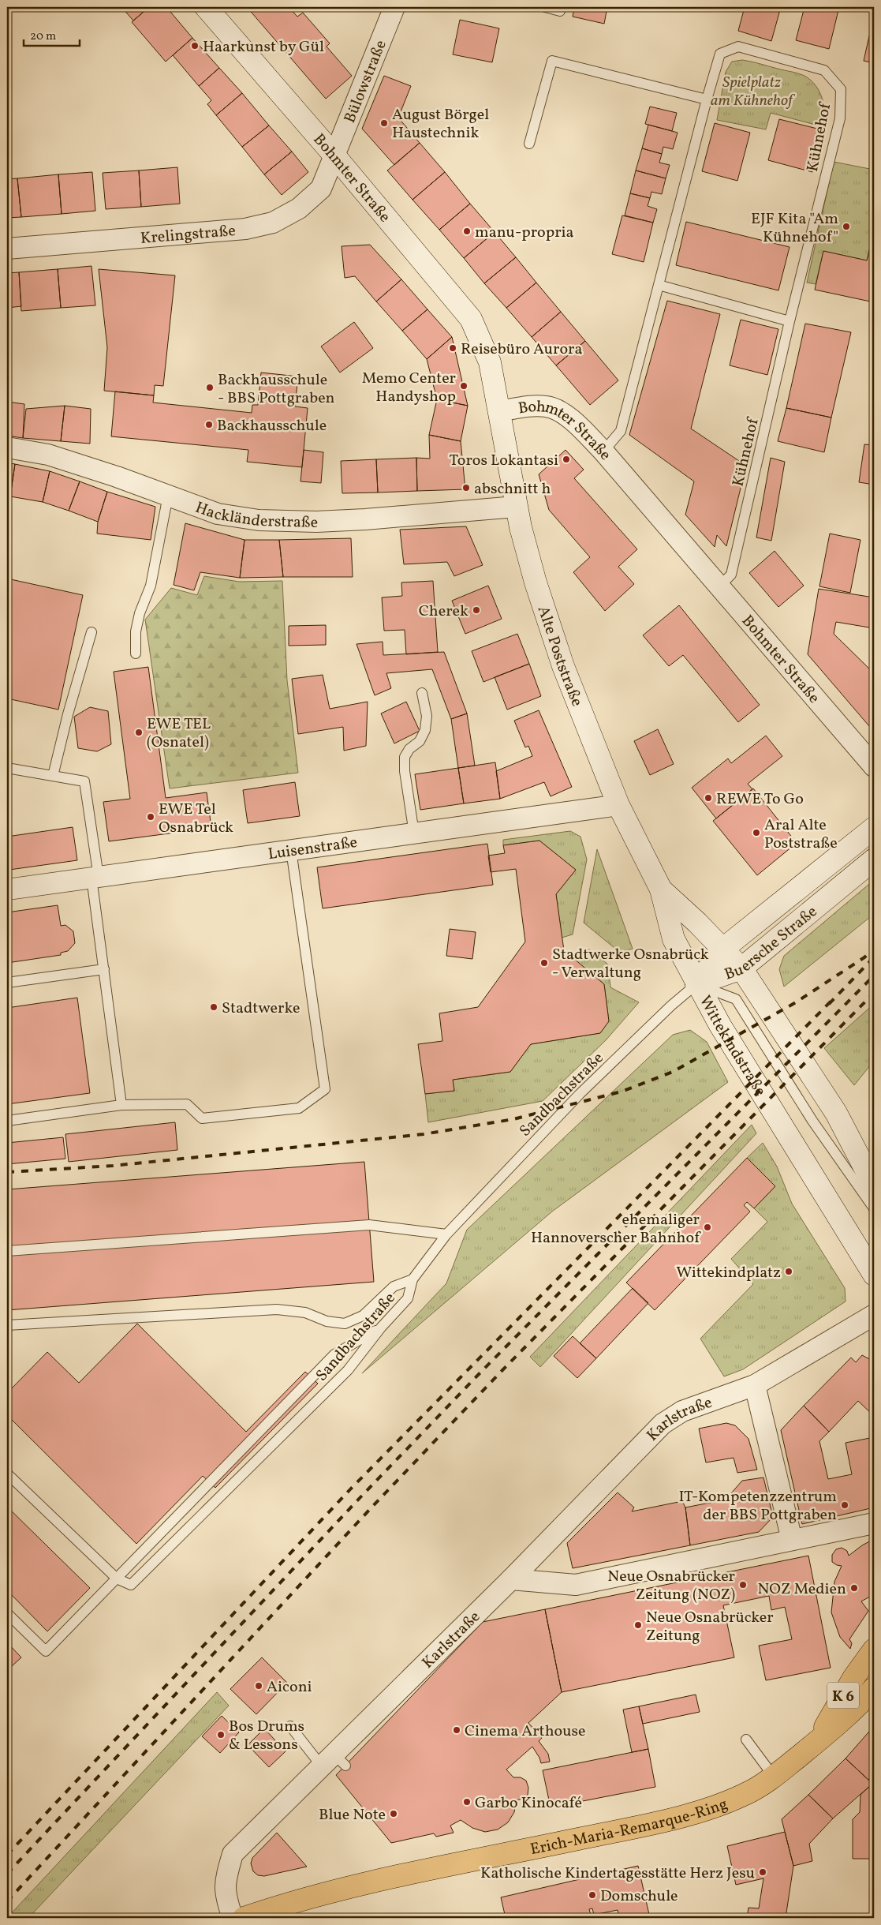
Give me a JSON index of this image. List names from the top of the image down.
{
  "streets": {
    "main road": [
      "Bohmter Straße",
      "Alte Poststraße",
      "Buersche Straße",
      "Wittekindstraße",
      "K 6",
      "Erich-Maria-Remarque-Ring"
    ],
    "street": [
      "Bülowstraße",
      "Krelingstraße",
      "Hackländerstraße",
      "Luisenstraße",
      "Karlstraße"
    ],
    "lane": ["Kühnehof", "Sandbachstraße"]
  },
  "crossings": [
    ["Bülowstraße", "Bohmter Straße"],
    ["Bülowstraße", "Krelingstraße"],
    ["Kühnehof", "Bohmter Straße"],
    ["Bohmter Straße", "Krelingstraße"],
    ["Bohmter Straße", "Alte Poststraße"],
    ["Hackländerstraße", "Alte Poststraße"],
    ["Alte Poststraße", "Luisenstraße"],
    ["Alte Poststraße", "Buersche Straße"],
    ["Alte Poststraße", "Wittekindstraße"],
    ["Alte Poststraße", "Sandbachstraße"],
    ["Buersche Straße", "Wittekindstraße"],
    ["Buersche Straße", "Sandbachstraße"],
    ["Wittekindstraße", "Sandbachstraße"]
  ],
  "parks": ["Spielplatz am Kühnehof"],
  "places": [
    "Haarkunst by Gül",
    "August Börgel Haustechnik",
    "EJF Kita \"Am Kühnehof\"",
    "manu-propria",
    "Reisebüro Aurora",
    "Memo Center Handyshop",
    "Backhausschule - BBS Pottgraben",
    "Backhausschule",
    "Toros Lokantasi",
    "abschnitt h",
    "Cherek",
    "EWE TEL (Osnatel)",
    "REWE To Go",
    "EWE Tel Osnabrück",
    "Aral Alte Poststraße",
    "Stadtwerke Osnabrück - Verwaltung",
    "Stadtwerke",
    "ehemaliger Hannoverscher Bahnhof",
    "Wittekindplatz",
    "IT-Kompetenzzentrum der BBS Pottgraben",
    "Neue Osnabrücker Zeitung (NOZ)",
    "NOZ Medien",
    "Neue Osnabrücker Zeitung",
    "Aiconi",
    "Cinema Arthouse",
    "Bos Drums & Lessons",
    "Garbo Kinocafé",
    "Blue Note",
    "Katholische Kindertagesstätte Herz Jesu",
    "Domschule"
  ],
  "scale_bar": "20 m"
}
